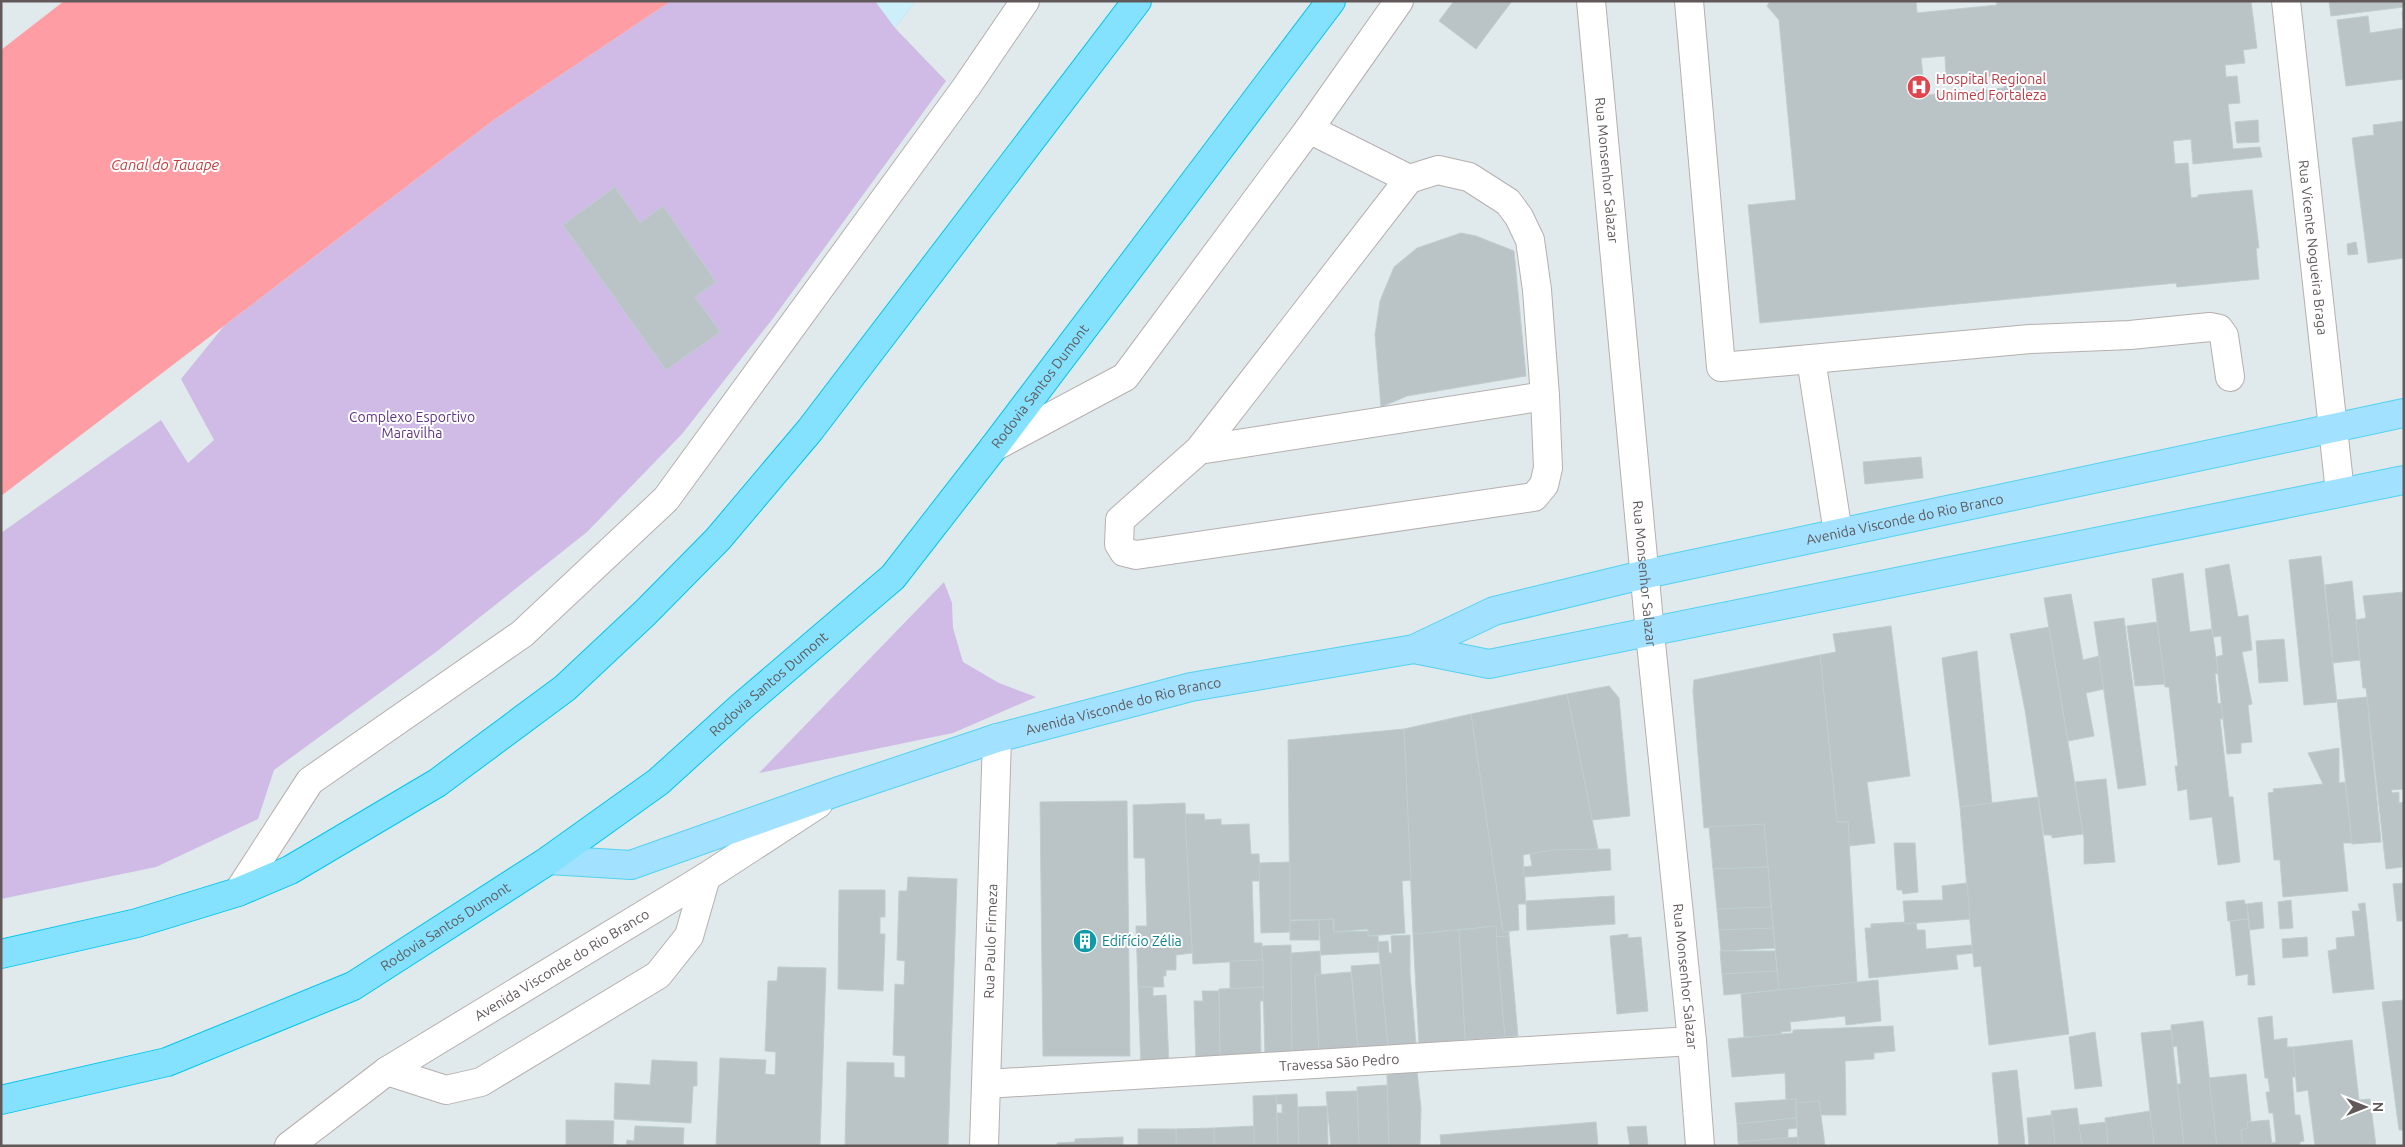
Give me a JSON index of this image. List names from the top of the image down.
{
  "streets": {
    "highway": ["Rodovia Santos Dumont"],
    "main road": ["Avenida Visconde do Rio Branco"],
    "street": [
      "Rua Monsenhor Salazar",
      "Rua Vicente Nogueira Braga",
      "Rua Paulo Firmeza",
      "Travessa São Pedro"
    ]
  },
  "crossings": [
    ["Rua Monsenhor Salazar", "Avenida Visconde do Rio Branco"],
    ["Rua Monsenhor Salazar", "Travessa São Pedro"],
    ["Rua Vicente Nogueira Braga", "Avenida Visconde do Rio Branco"],
    ["Rodovia Santos Dumont", "Avenida Visconde do Rio Branco"],
    ["Avenida Visconde do Rio Branco", "Rua Paulo Firmeza"],
    ["Rua Paulo Firmeza", "Travessa São Pedro"]
  ],
  "water": ["Canal do Tauape"],
  "parks": ["Complexo Esportivo Maravilha"],
  "places": {
    "hospital": ["Hospital Regional Unimed Fortaleza"],
    "building": ["Edifício Zélia"]
  },
  "north": "right"
}
